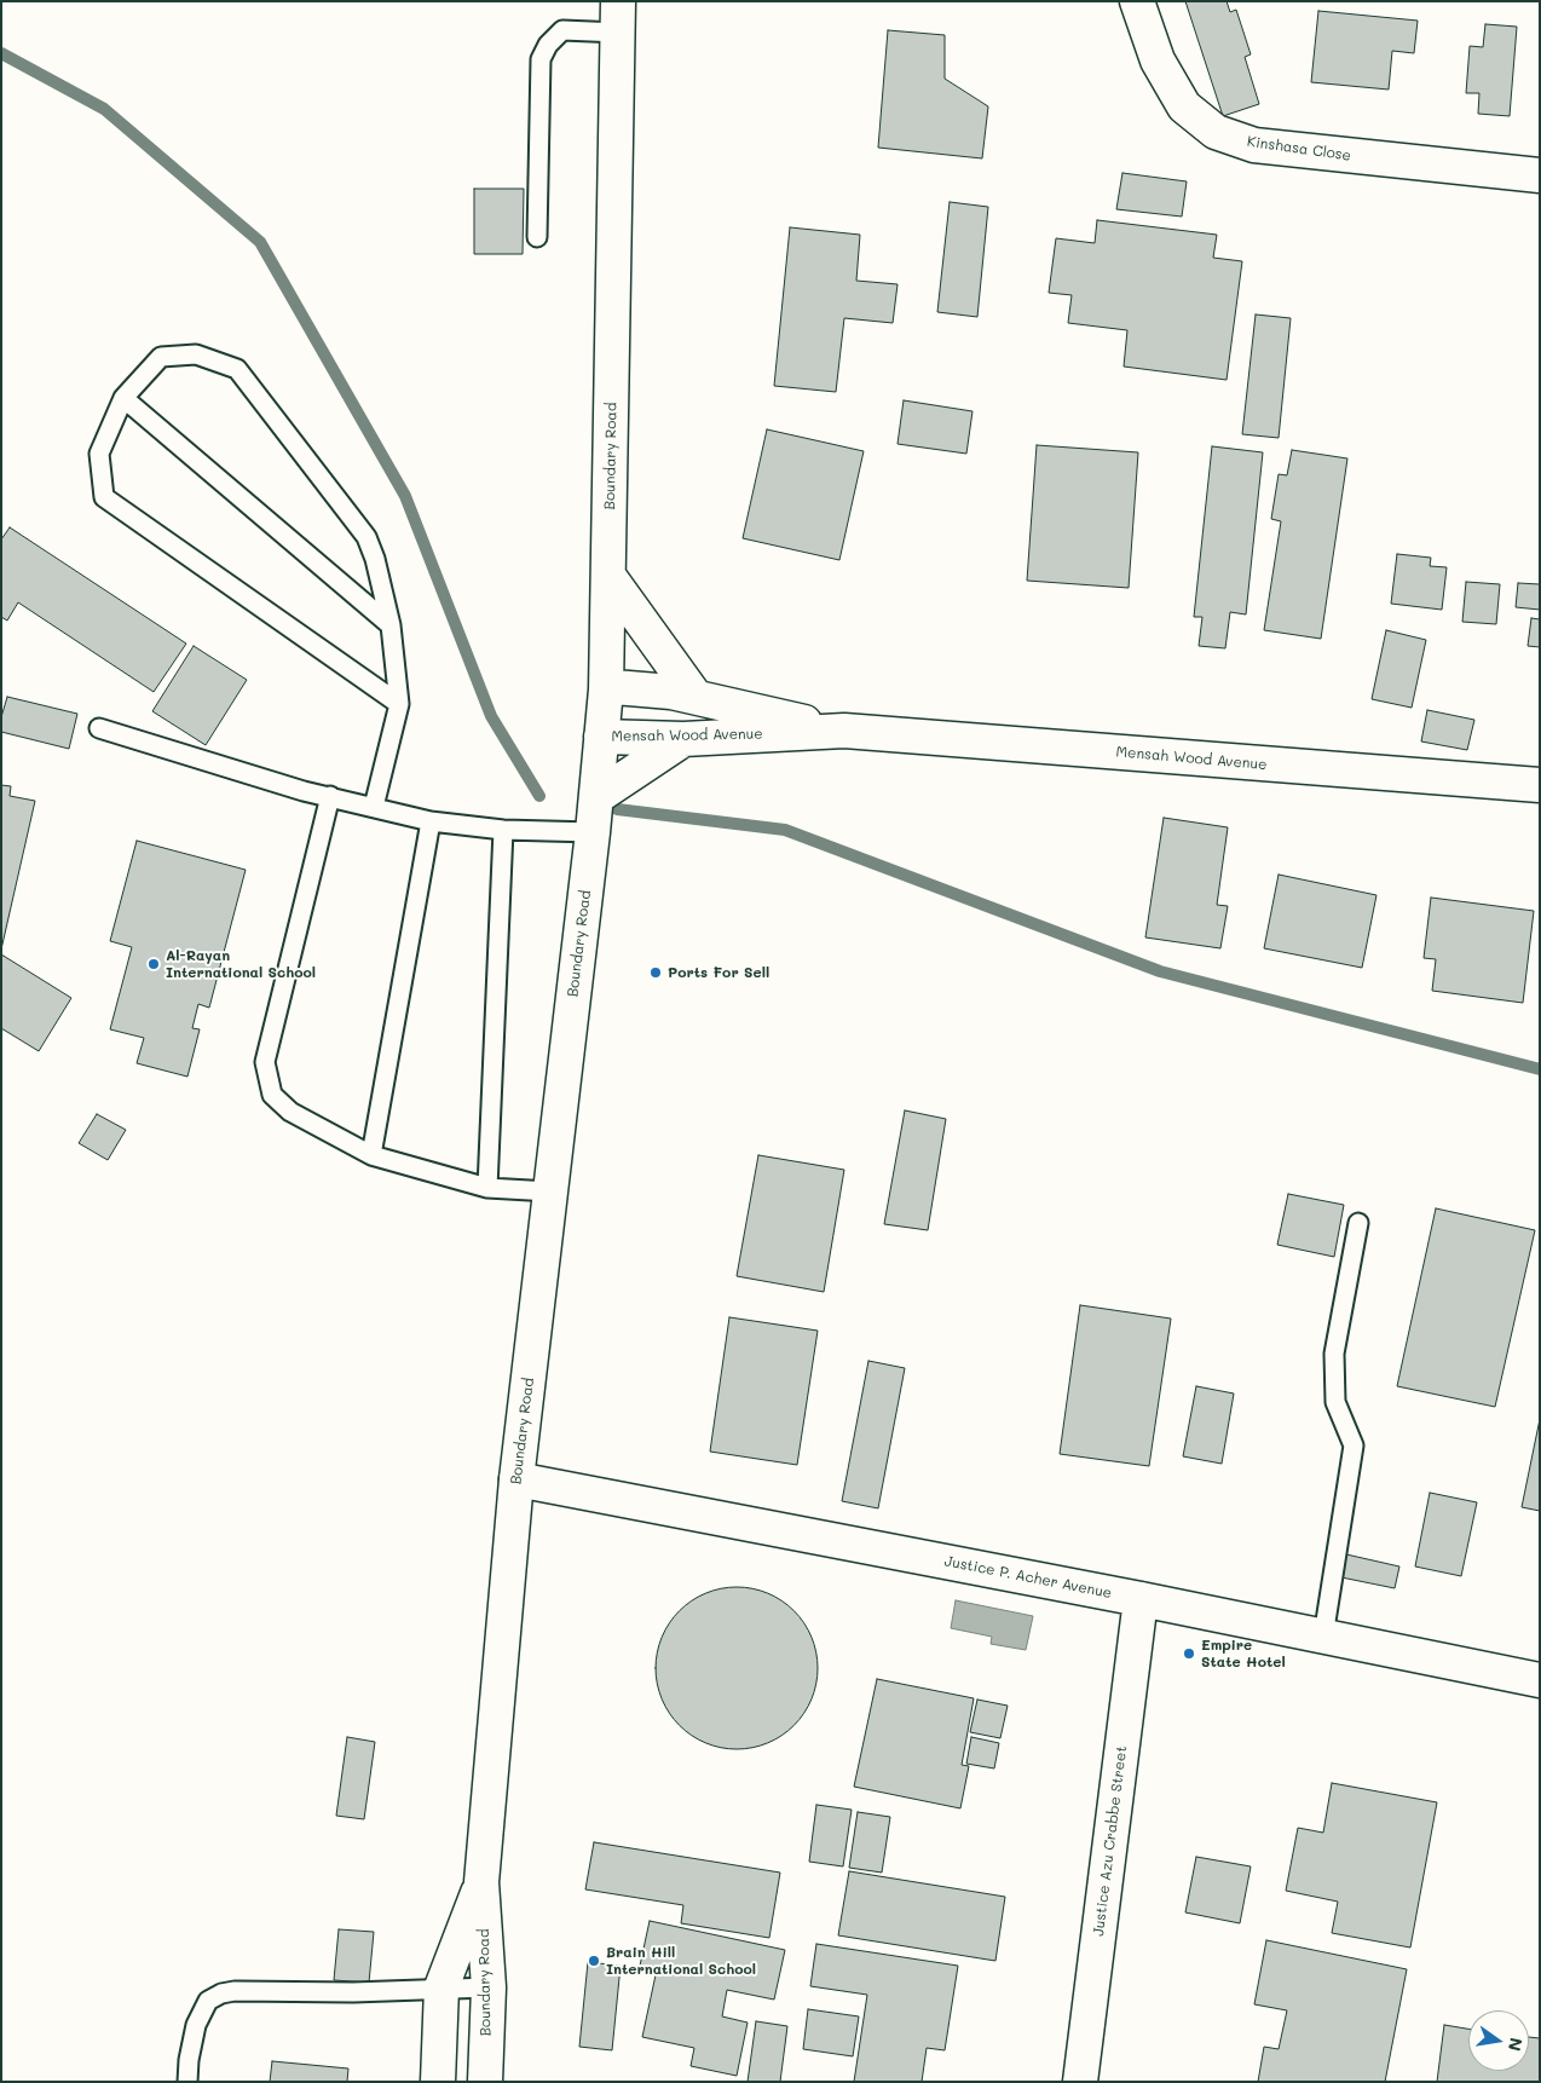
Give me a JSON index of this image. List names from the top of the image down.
{
  "streets": {
    "street": [
      "Kinshasa Close",
      "Boundary Road",
      "Mensah Wood Avenue",
      "Justice P. Acher Avenue",
      "Justice Azu Crabbe Street"
    ]
  },
  "crossings": [
    ["Boundary Road", "Mensah Wood Avenue"],
    ["Boundary Road", "Justice P. Acher Avenue"],
    ["Justice P. Acher Avenue", "Justice Azu Crabbe Street"]
  ],
  "places": [
    "Al-Rayan International School",
    "Ports For Sell",
    "Empire State Hotel",
    "Brain Hill International School"
  ],
  "north": "right"
}
